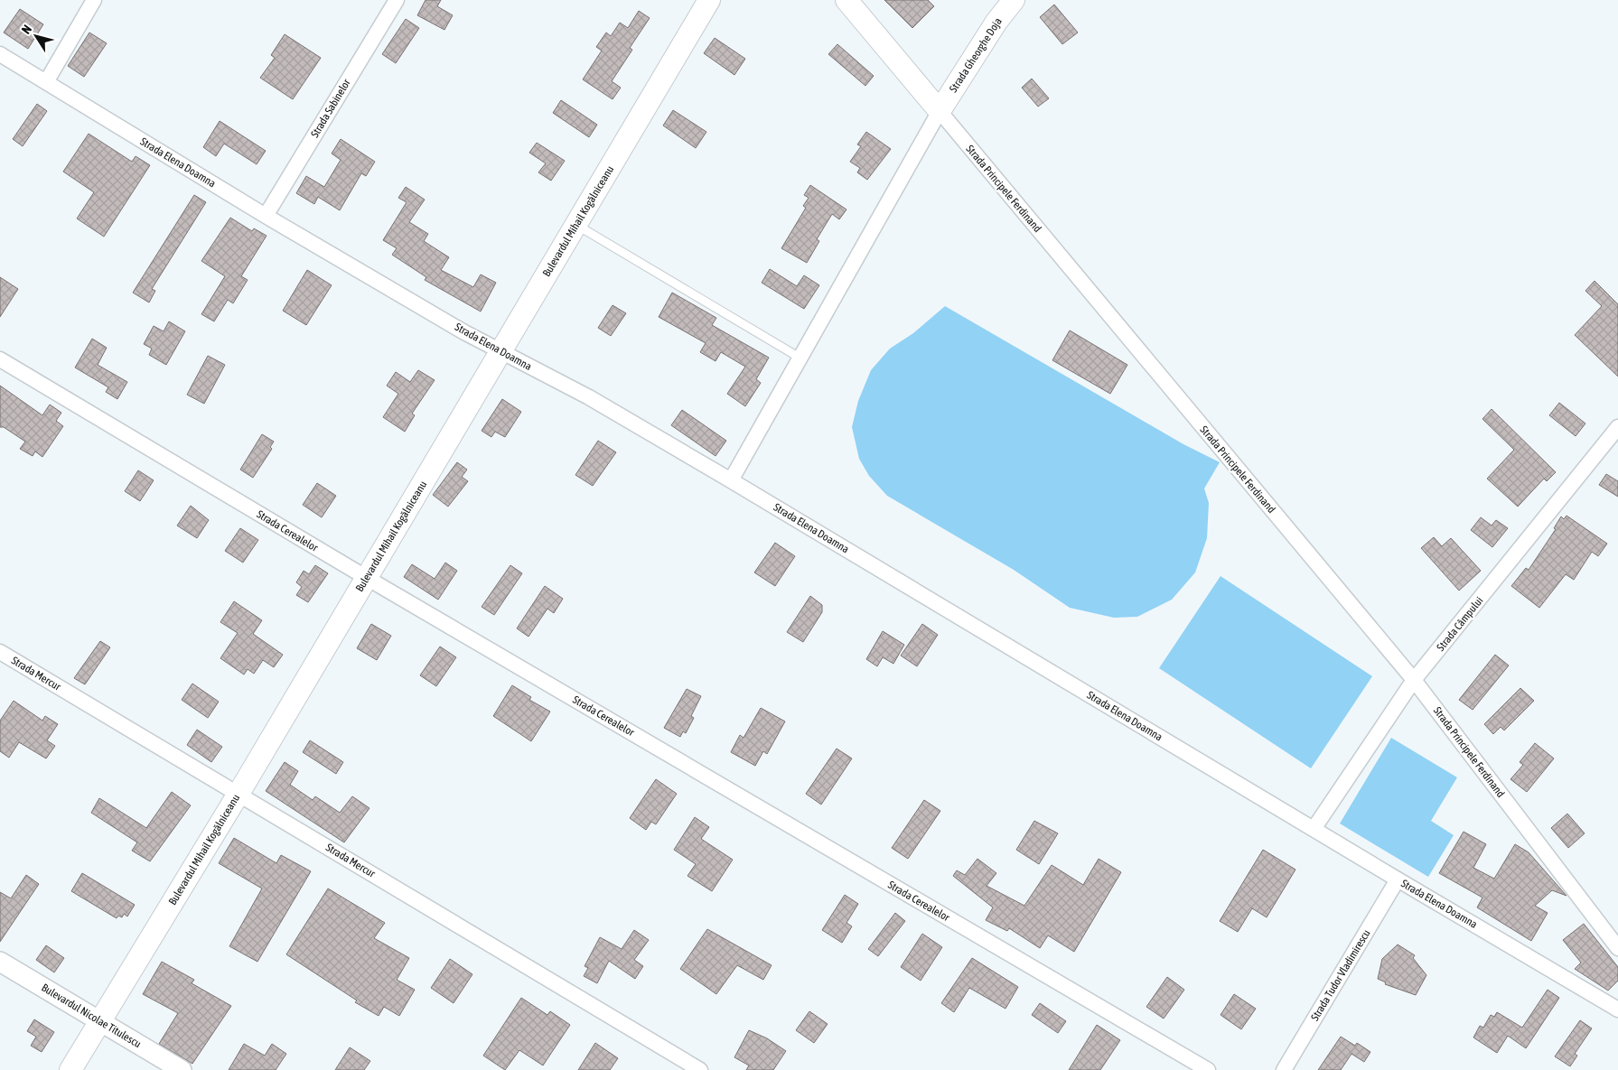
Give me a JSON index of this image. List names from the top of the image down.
{
  "streets": {
    "main road": ["Strada Gheorghe Doja", "Strada Principele Ferdinand", "Bulevardul Mihail Kogălniceanu"],
    "street": [
      "Strada Sabinelor",
      "Strada Elena Doamna",
      "Strada Cerealelor",
      "Strada Câmpului",
      "Strada Mercur",
      "Strada Tudor Vladimirescu",
      "Bulevardul Nicolae Titulescu"
    ]
  },
  "crossings": [
    ["Strada Gheorghe Doja", "Strada Principele Ferdinand"],
    ["Strada Sabinelor", "Strada Elena Doamna"],
    ["Strada Elena Doamna", "Bulevardul Mihail Kogălniceanu"],
    ["Strada Elena Doamna", "Strada Câmpului"],
    ["Strada Elena Doamna", "Strada Tudor Vladimirescu"],
    ["Strada Principele Ferdinand", "Strada Câmpului"],
    ["Bulevardul Mihail Kogălniceanu", "Strada Cerealelor"],
    ["Bulevardul Mihail Kogălniceanu", "Strada Mercur"],
    ["Bulevardul Mihail Kogălniceanu", "Bulevardul Nicolae Titulescu"]
  ],
  "north": "top left"
}
